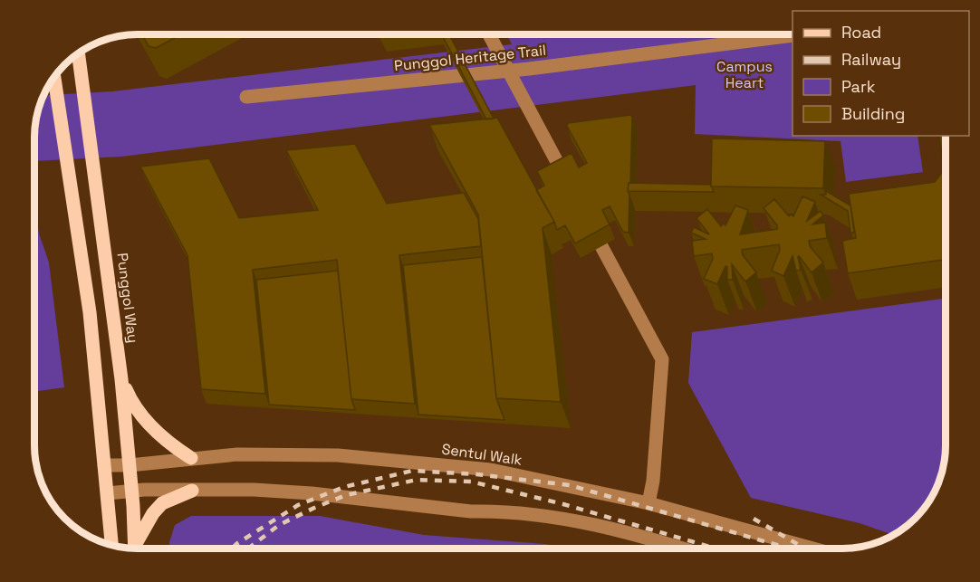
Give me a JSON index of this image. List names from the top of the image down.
{
  "streets": {
    "main road": ["Punggol Way"],
    "street": ["Punggol Heritage Trail", "Sentul Walk"]
  },
  "crossings": [
    ["Punggol Way", "Sentul Walk"]
  ],
  "parks": ["Campus Heart"],
  "legend": [
    "Road",
    "Railway",
    "Park",
    "Building"
  ]
}
